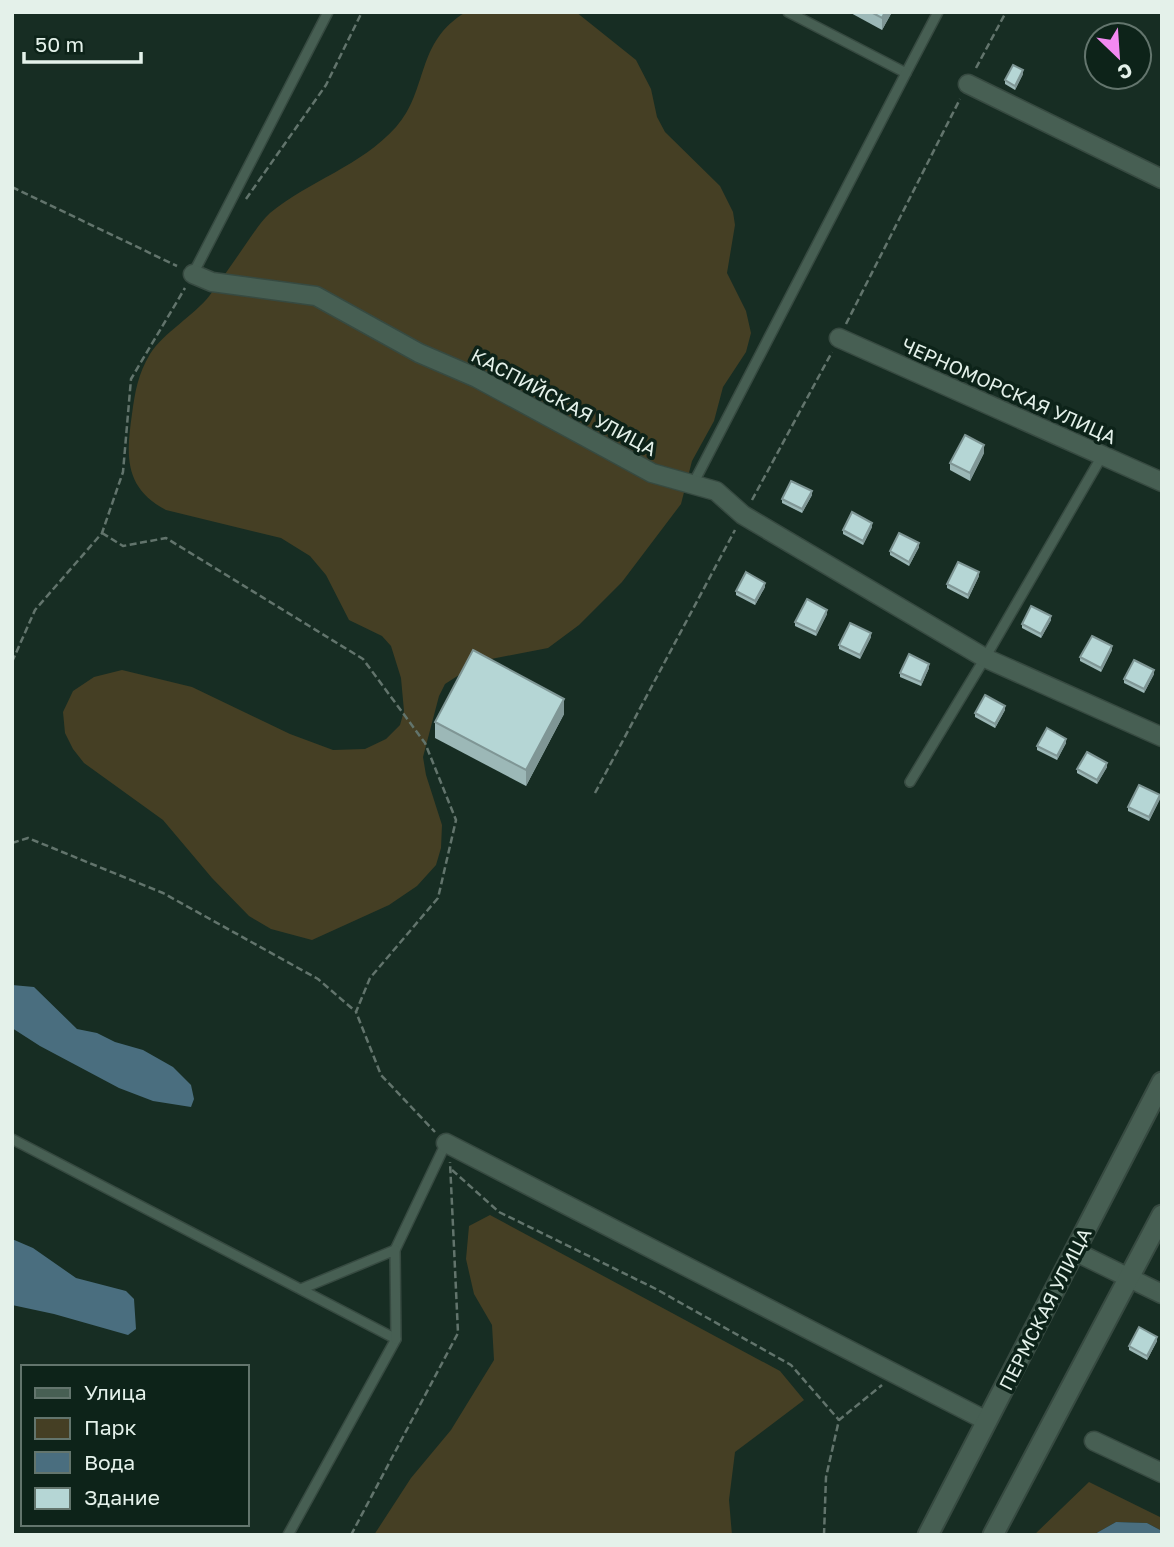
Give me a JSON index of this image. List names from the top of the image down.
{
  "streets": {
    "street": ["ЧЕРНОМОРСКАЯ УЛИЦА", "КАСПИЙСКАЯ УЛИЦА", "ПЕРМСКАЯ УЛИЦА"]
  },
  "legend": [
    "Улица",
    "Парк",
    "Вода",
    "Здание"
  ],
  "scale_bar": "50 m",
  "north": "bottom right"
}
